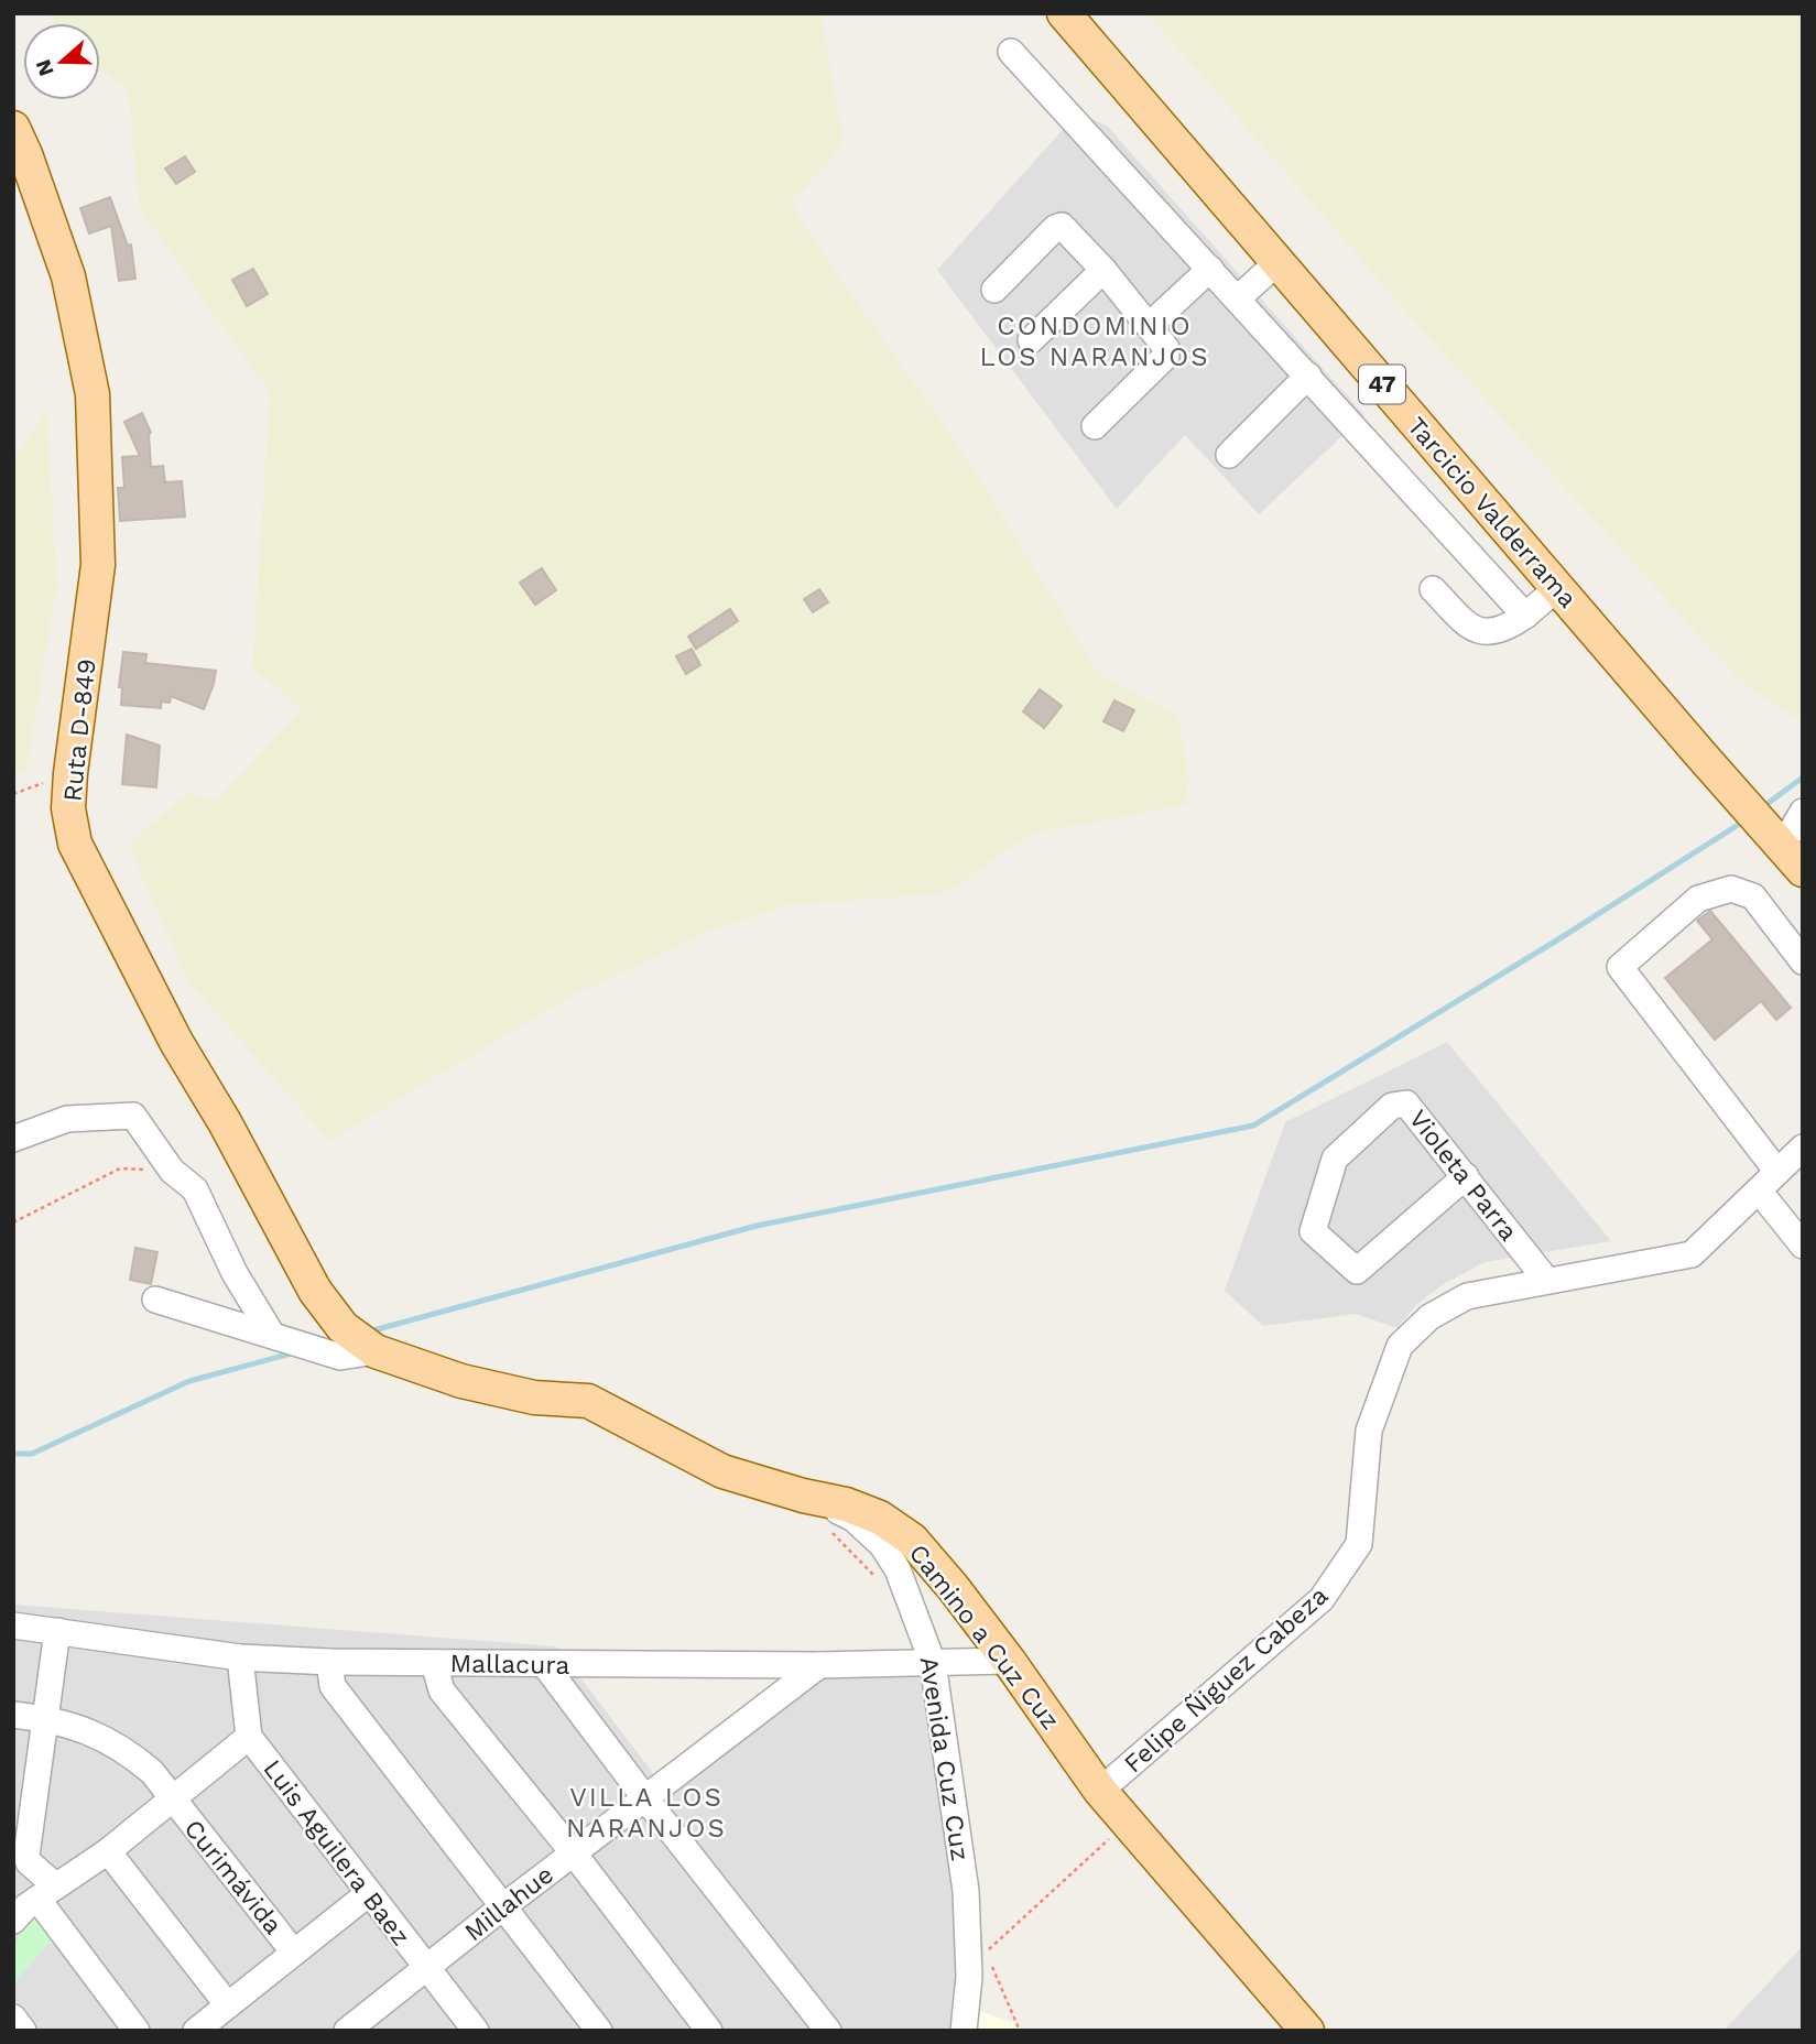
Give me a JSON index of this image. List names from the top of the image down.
{
  "streets": {
    "main road": [
      "47",
      "Tarcicio Valderrama",
      "Ruta D-849",
      "Camino a Cuz Cuz"
    ],
    "street": [
      "Violeta Parra",
      "Mallacura",
      "Felipe Ñiguez Cabeza",
      "Avenida Cuz Cuz",
      "Luis Aguilera Baez",
      "Curimávida",
      "Millahue"
    ]
  },
  "crossings": [
    ["Ruta D-849", "Camino a Cuz Cuz"],
    ["Violeta Parra", "Felipe Ñiguez Cabeza"],
    ["Camino a Cuz Cuz", "Mallacura"],
    ["Camino a Cuz Cuz", "Felipe Ñiguez Cabeza"],
    ["Camino a Cuz Cuz", "Avenida Cuz Cuz"],
    ["Mallacura", "Avenida Cuz Cuz"],
    ["Mallacura", "Luis Aguilera Baez"],
    ["Mallacura", "Millahue"],
    ["Luis Aguilera Baez", "Millahue"]
  ],
  "districts": ["CONDOMINIO LOS NARANJOS", "VILLA LOS NARANJOS"],
  "north": "left"
}
